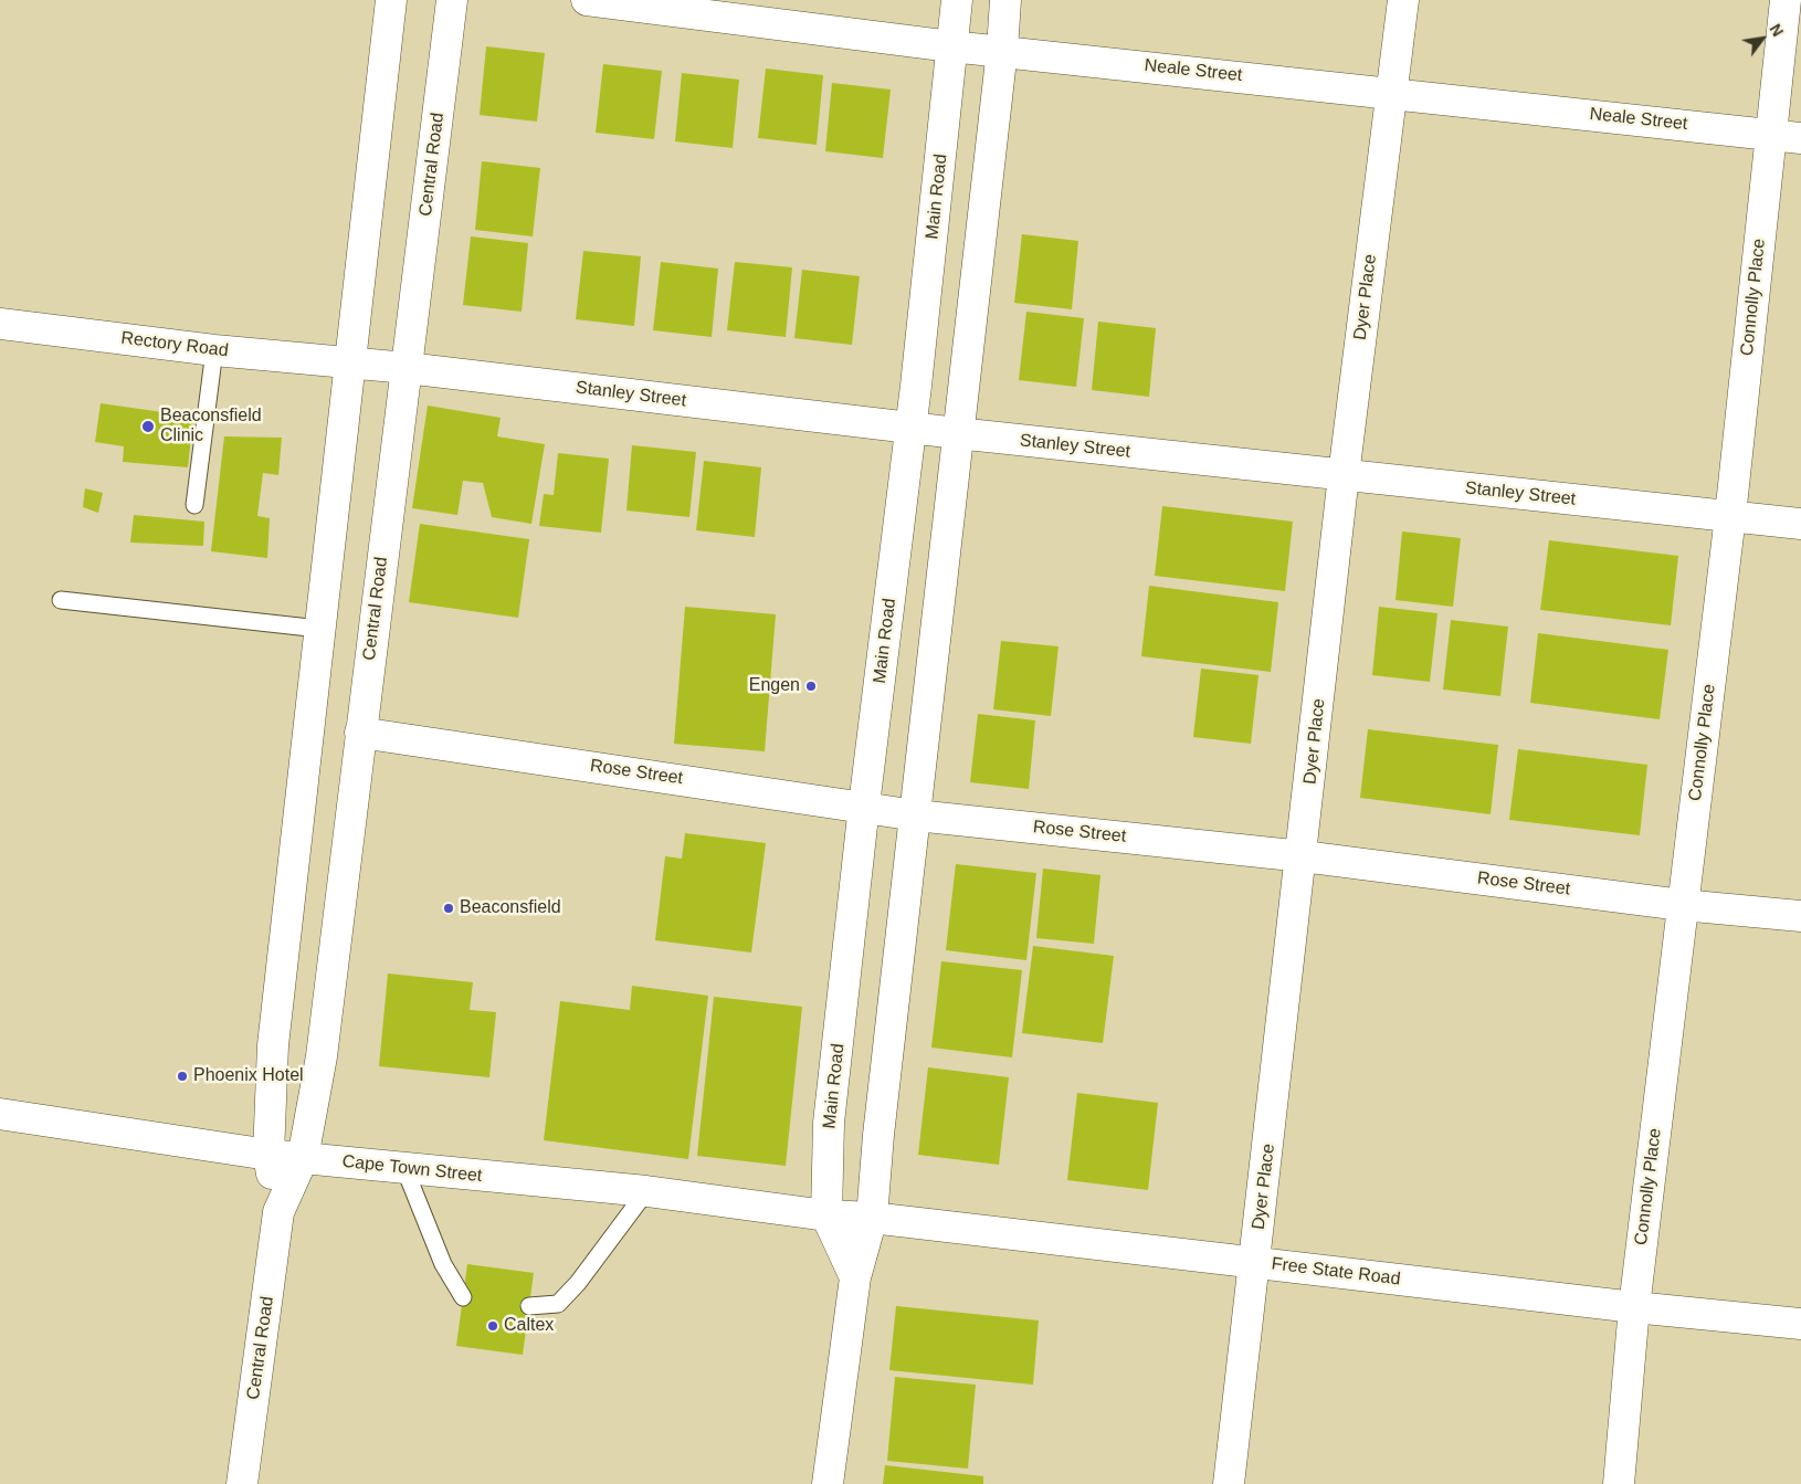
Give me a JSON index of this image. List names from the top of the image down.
{
  "streets": {
    "street": [
      "Neale Street",
      "Central Road",
      "Main Road",
      "Dyer Place",
      "Connolly Place",
      "Rectory Road",
      "Stanley Street",
      "Rose Street",
      "Cape Town Street",
      "Free State Road"
    ]
  },
  "crossings": [
    ["Neale Street", "Main Road"],
    ["Neale Street", "Dyer Place"],
    ["Neale Street", "Connolly Place"],
    ["Central Road", "Rectory Road"],
    ["Central Road", "Stanley Street"],
    ["Central Road", "Rose Street"],
    ["Central Road", "Cape Town Street"],
    ["Main Road", "Stanley Street"],
    ["Main Road", "Rose Street"],
    ["Main Road", "Cape Town Street"],
    ["Main Road", "Free State Road"],
    ["Dyer Place", "Stanley Street"],
    ["Dyer Place", "Rose Street"],
    ["Dyer Place", "Free State Road"],
    ["Connolly Place", "Stanley Street"],
    ["Connolly Place", "Rose Street"],
    ["Connolly Place", "Free State Road"],
    ["Rectory Road", "Stanley Street"],
    ["Cape Town Street", "Free State Road"]
  ],
  "places": [
    "Beaconsfield Clinic",
    "Engen",
    "Beaconsfield",
    "Phoenix Hotel",
    "Caltex"
  ],
  "north": "top right"
}
